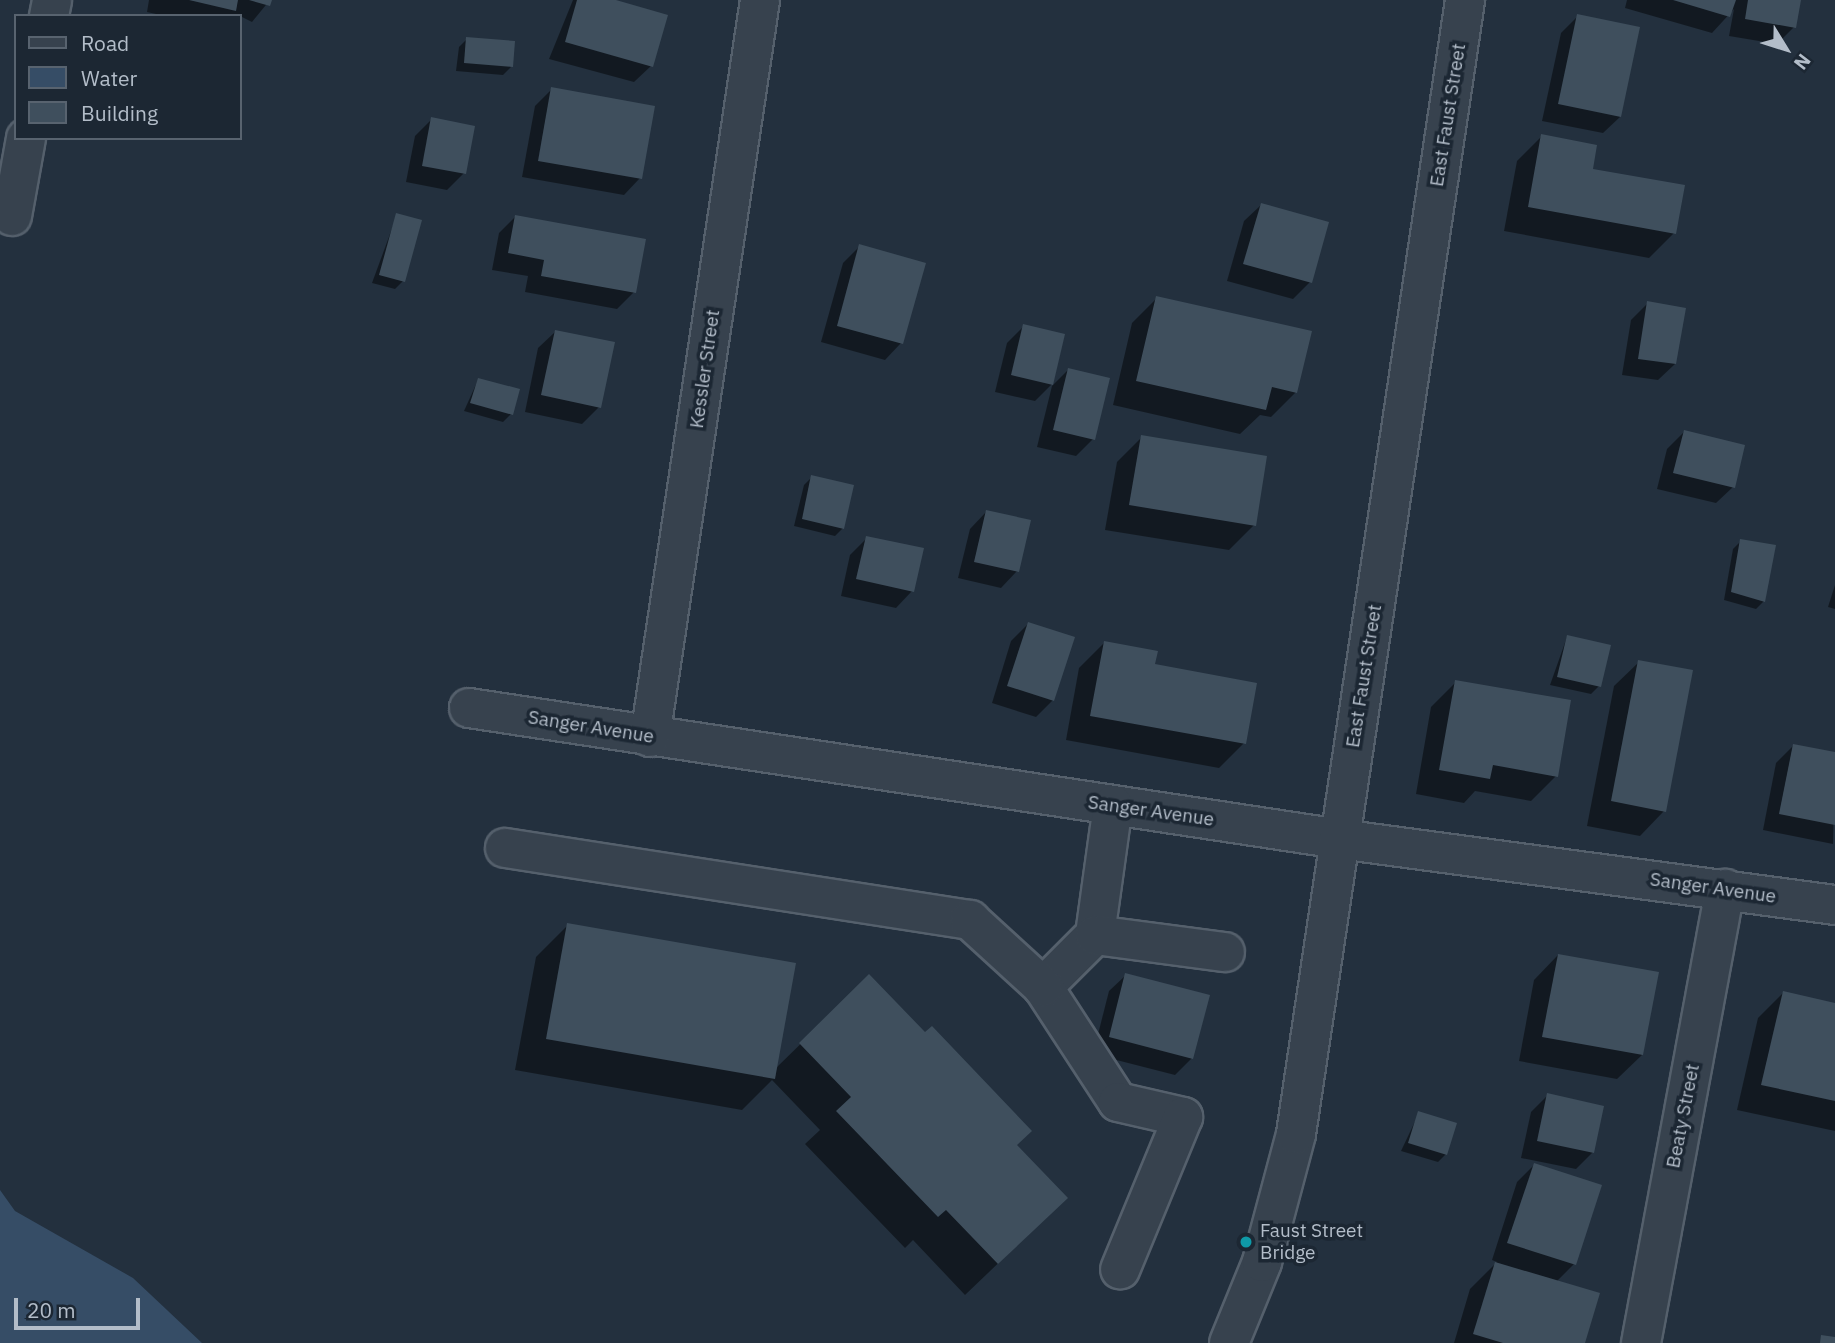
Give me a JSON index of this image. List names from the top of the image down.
{
  "streets": {
    "street": [
      "East Faust Street",
      "Kessler Street",
      "Sanger Avenue",
      "Beaty Street"
    ]
  },
  "crossings": [
    ["East Faust Street", "Sanger Avenue"],
    ["Kessler Street", "Sanger Avenue"],
    ["Sanger Avenue", "Beaty Street"]
  ],
  "places": ["Faust Street Bridge"],
  "legend": ["Road", "Water", "Building"],
  "scale_bar": "20 m",
  "north": "bottom right"
}
